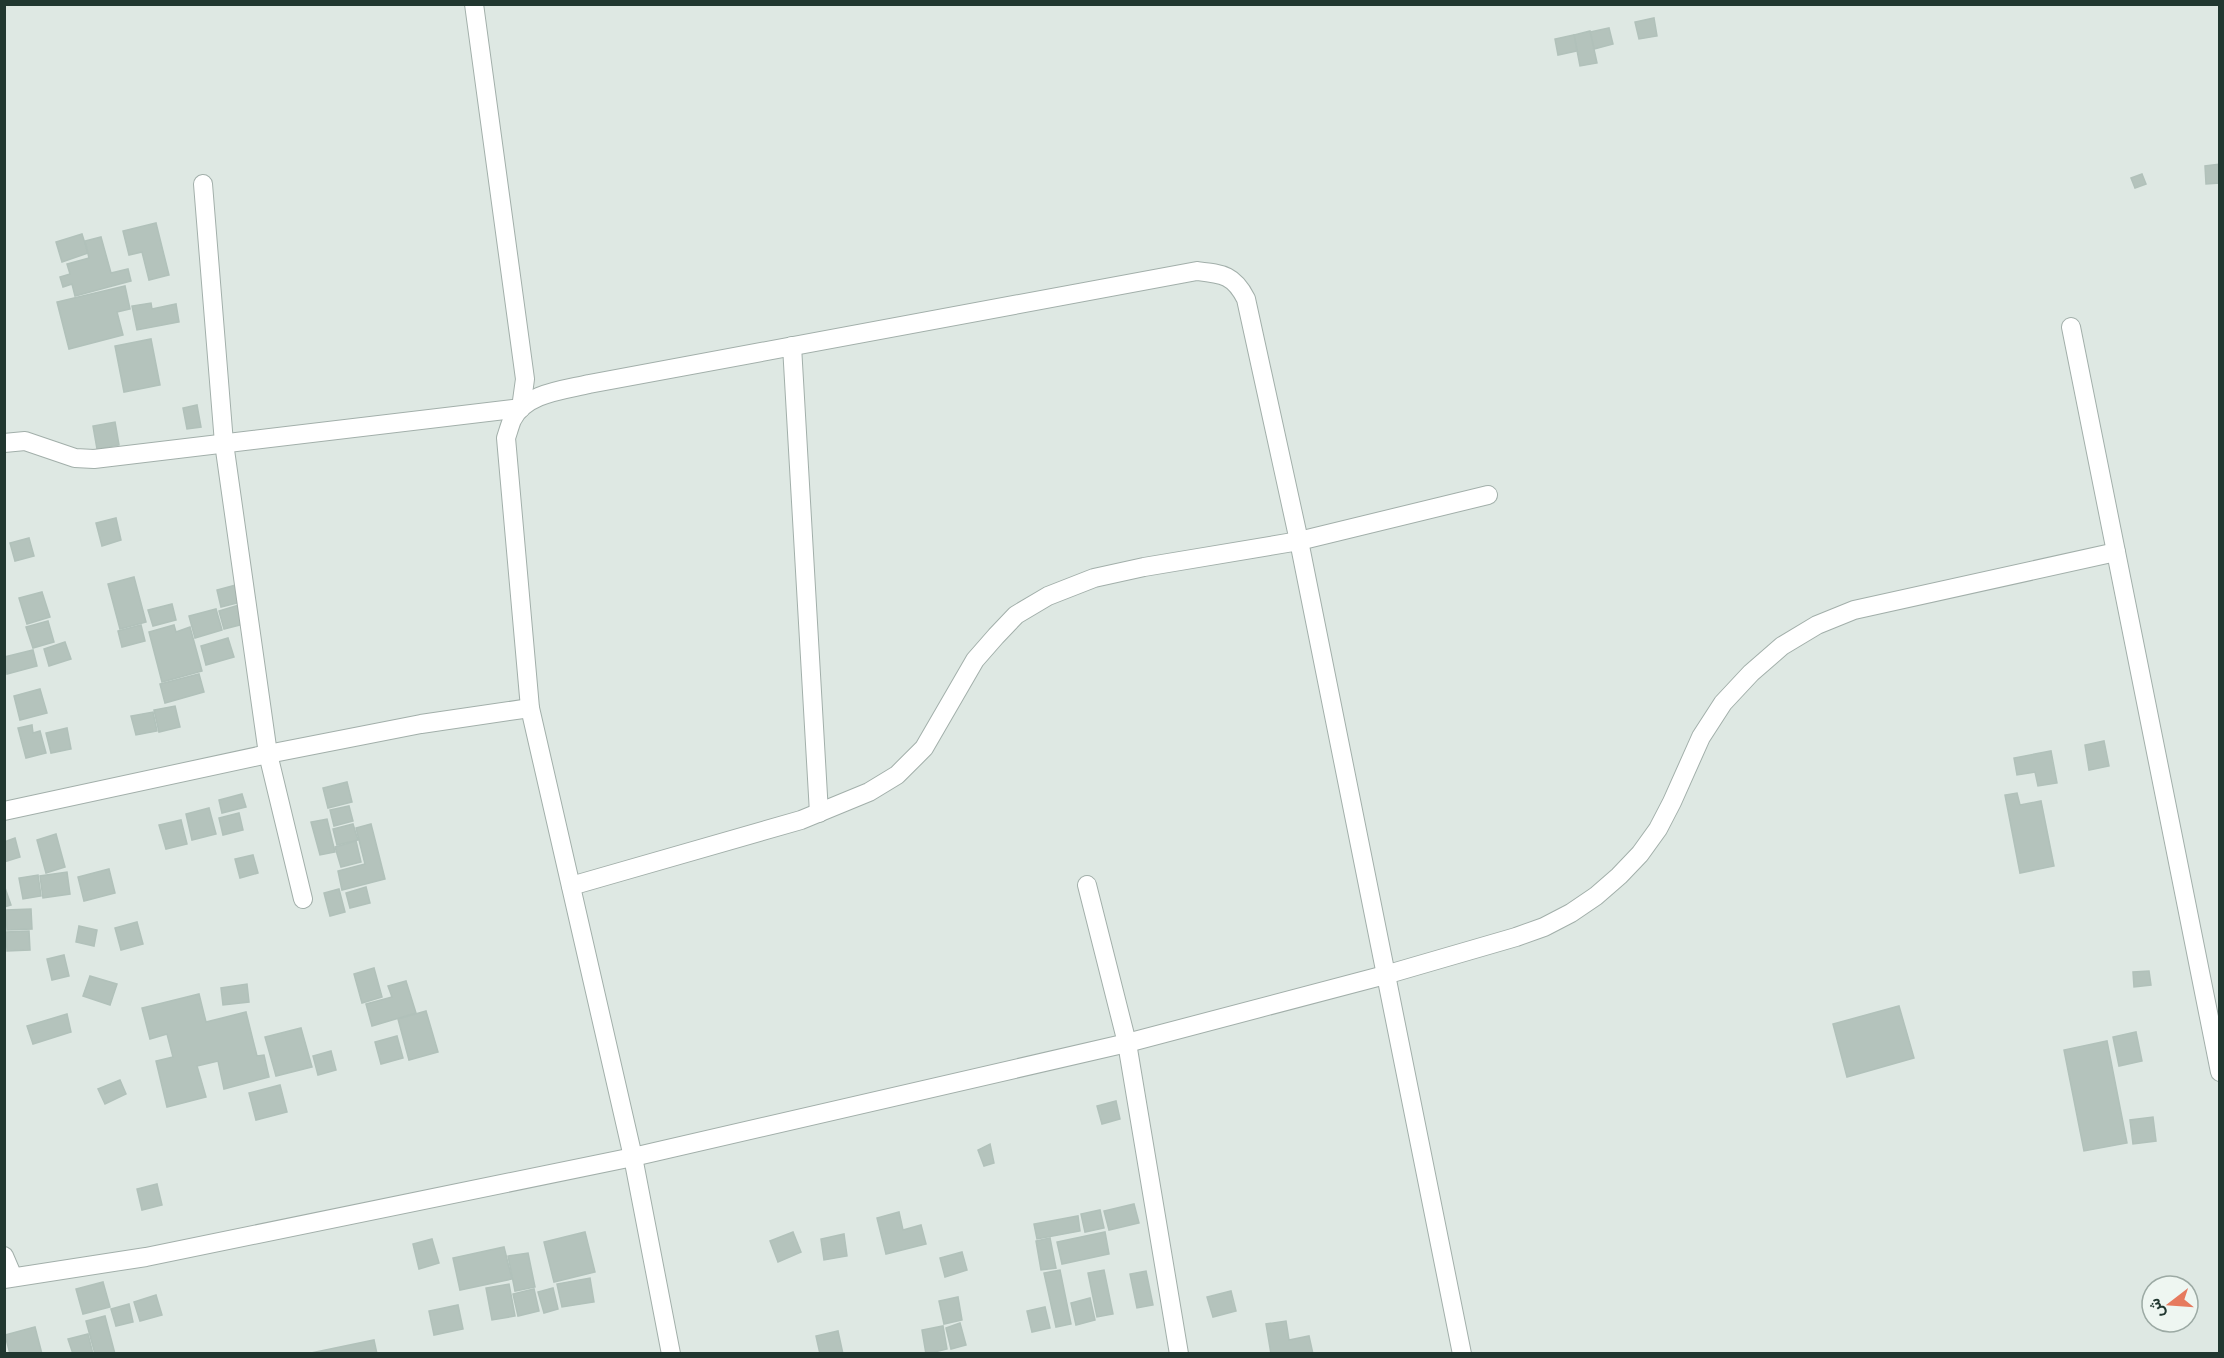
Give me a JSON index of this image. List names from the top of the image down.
{
  "north": "left"
}
